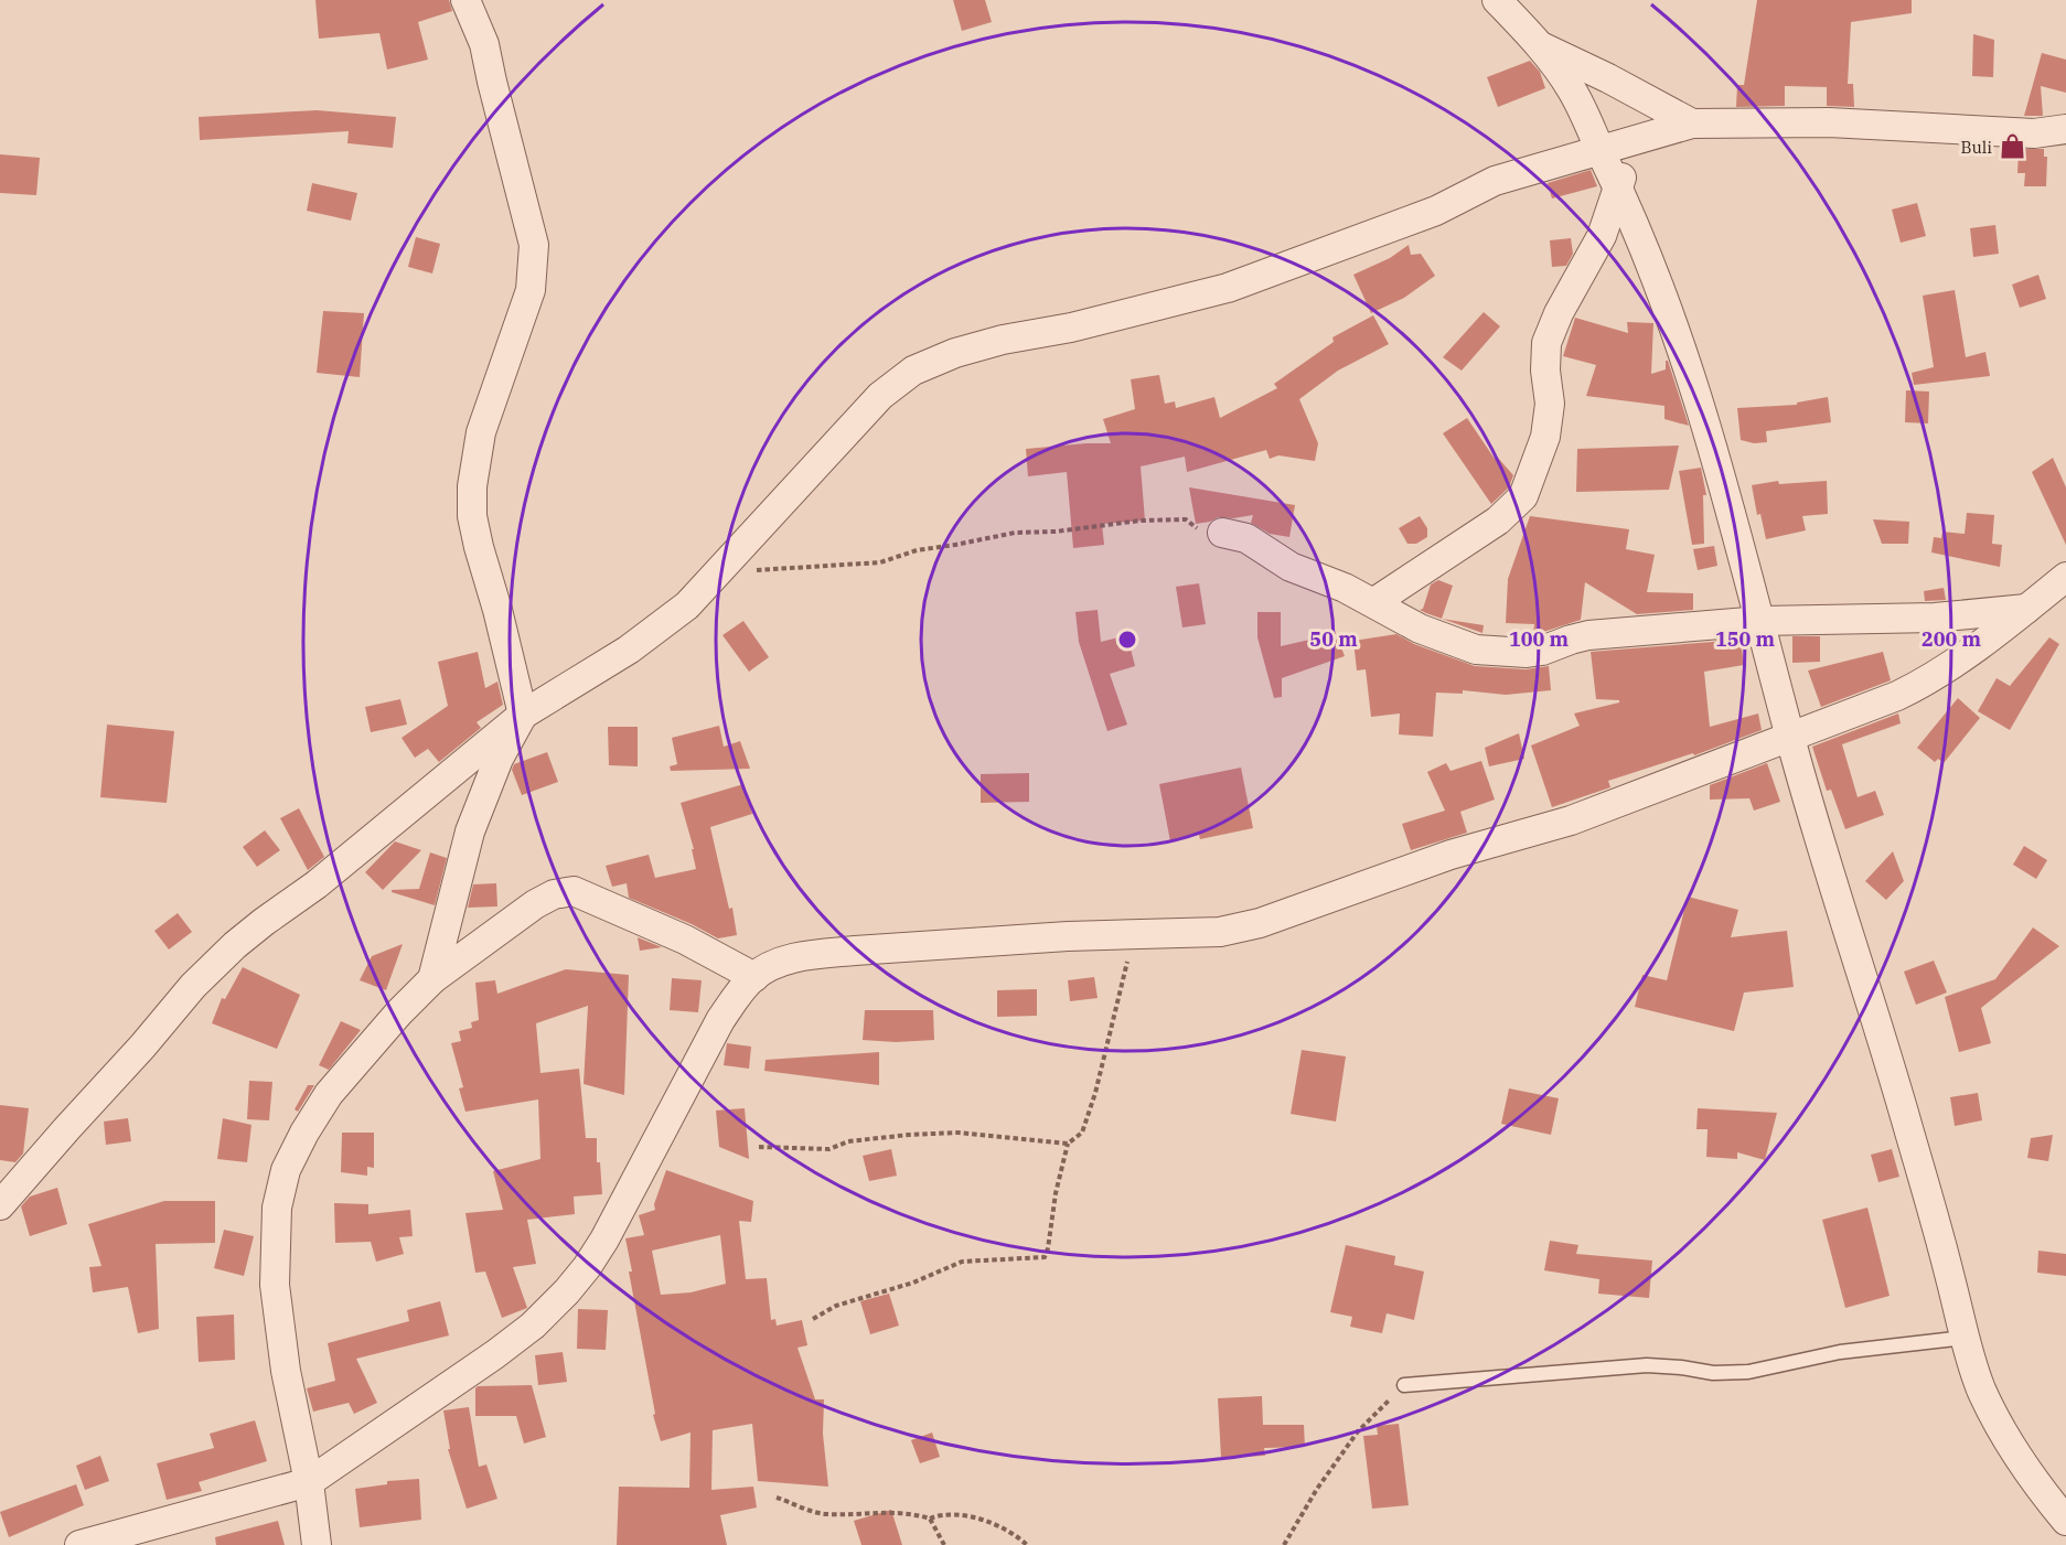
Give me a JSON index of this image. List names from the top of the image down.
{
  "places": {
    "shop": ["Buli"]
  },
  "rings": [
    "50 m",
    "100 m",
    "150 m",
    "200 m"
  ]
}
